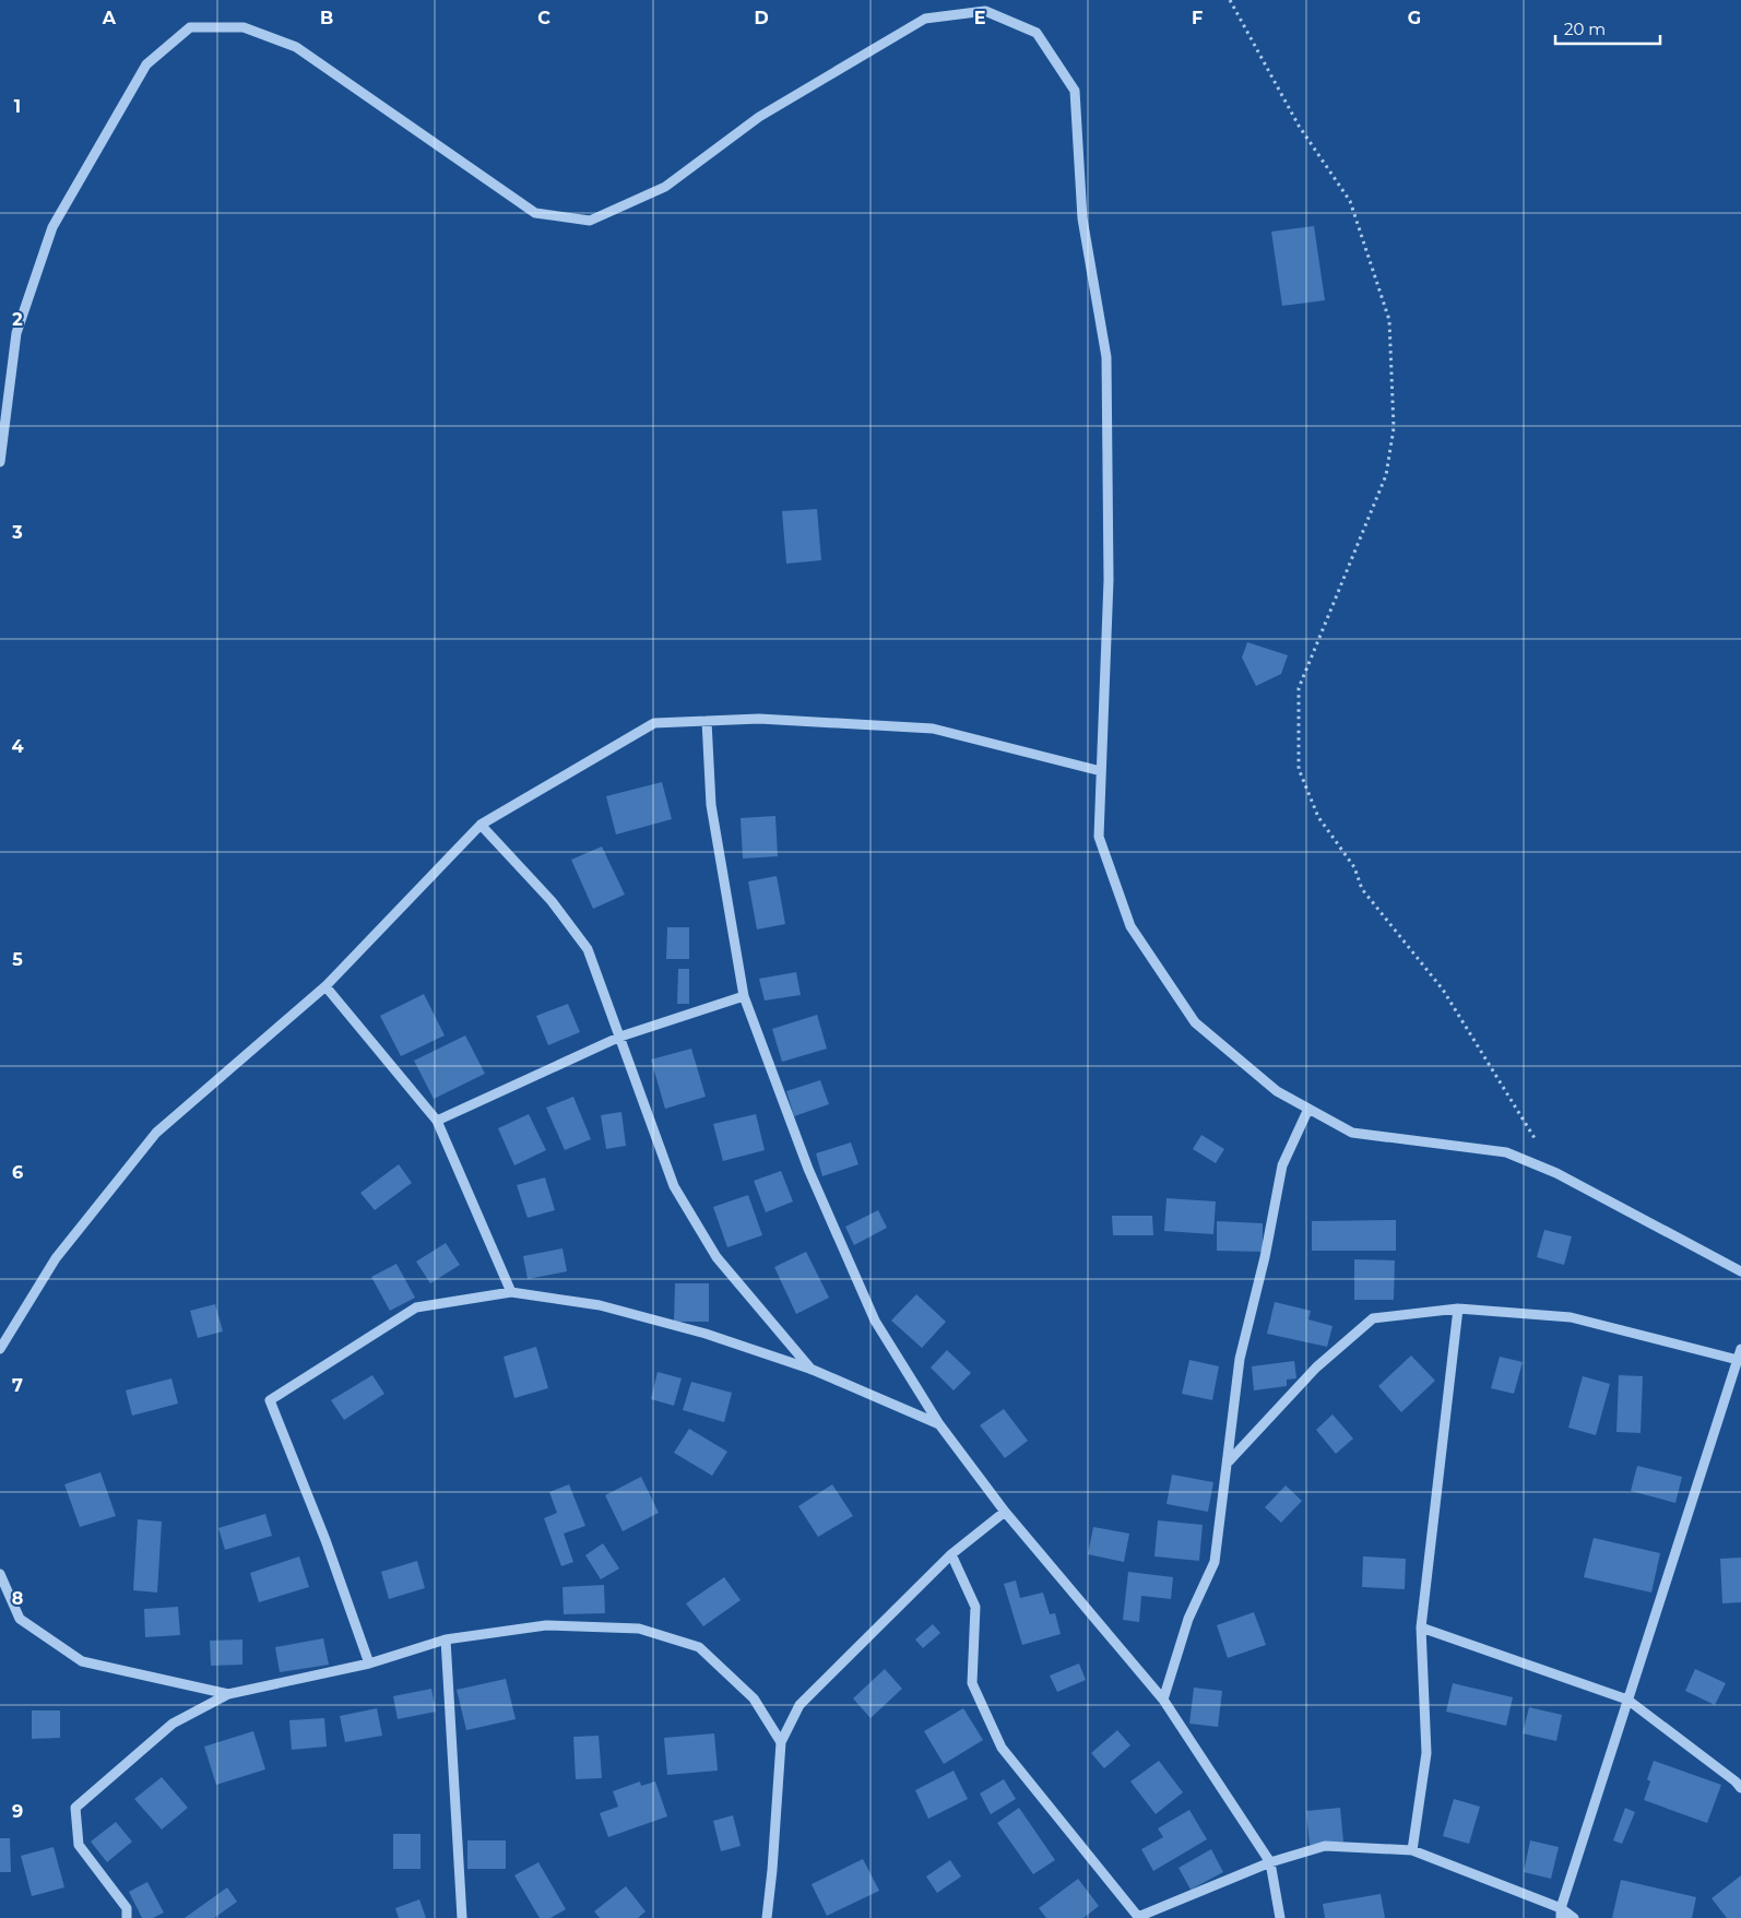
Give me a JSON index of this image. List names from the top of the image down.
{
  "scale_bar": "20 m",
  "grid": {
    "columns": [
      "A",
      "B",
      "C",
      "D",
      "E",
      "F",
      "G"
    ],
    "rows": [
      "1",
      "2",
      "3",
      "4",
      "5",
      "6",
      "7",
      "8",
      "9"
    ]
  }
}
